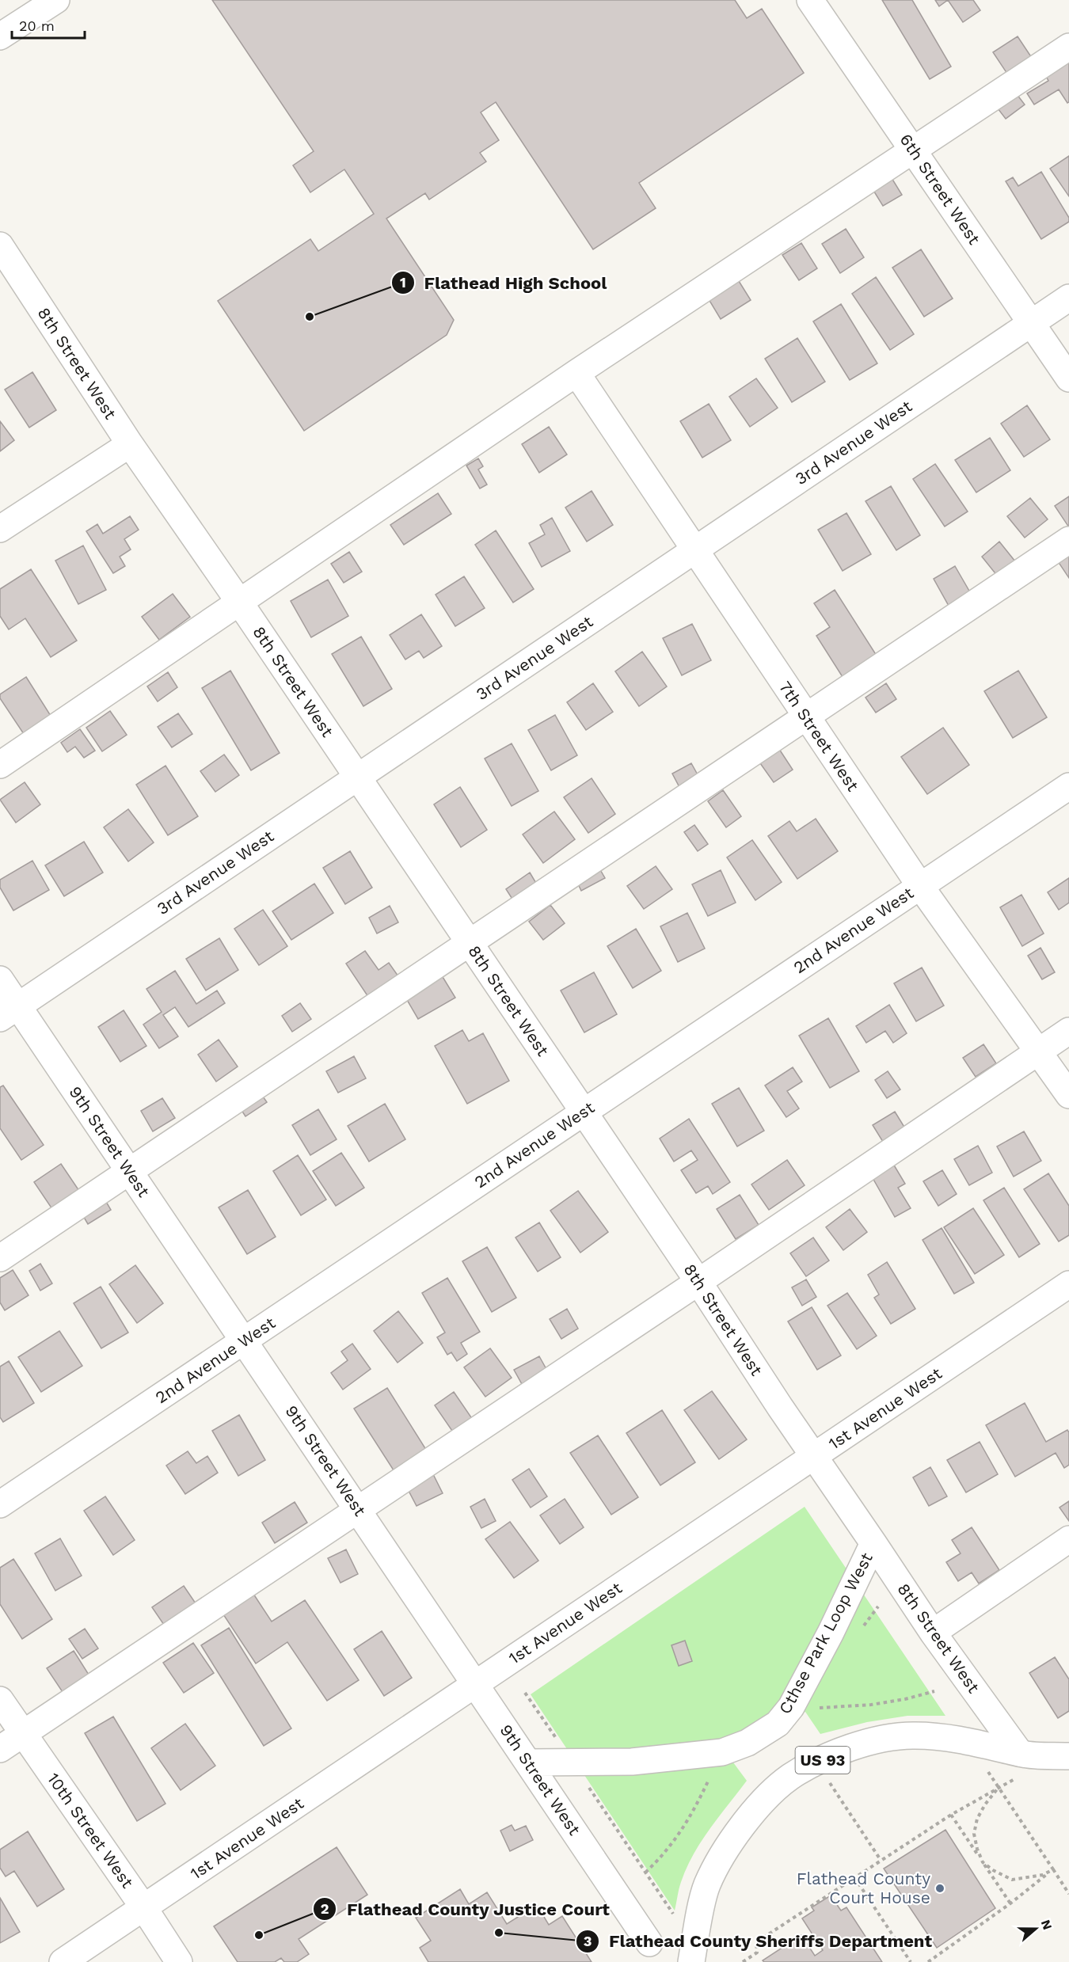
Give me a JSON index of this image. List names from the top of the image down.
{
  "streets": {
    "street": [
      "6th Street West",
      "8th Street West",
      "3rd Avenue West",
      "7th Street West",
      "2nd Avenue West",
      "9th Street West",
      "1st Avenue West",
      "Cthse Park Loop West",
      "US 93",
      "10th Street West"
    ]
  },
  "crossings": [
    ["6th Street West", "3rd Avenue West"],
    ["8th Street West", "3rd Avenue West"],
    ["8th Street West", "2nd Avenue West"],
    ["8th Street West", "1st Avenue West"],
    ["8th Street West", "Cthse Park Loop West"],
    ["8th Street West", "US 93"],
    ["3rd Avenue West", "7th Street West"],
    ["3rd Avenue West", "9th Street West"],
    ["7th Street West", "2nd Avenue West"],
    ["2nd Avenue West", "9th Street West"],
    ["9th Street West", "1st Avenue West"],
    ["9th Street West", "Cthse Park Loop West"],
    ["1st Avenue West", "10th Street West"]
  ],
  "places": [
    "Flathead High School",
    "Flathead County Court House",
    "Flathead County Sheriffs Department",
    "Flathead County Justice Court"
  ],
  "scale_bar": "20 m",
  "north": "right"
}
